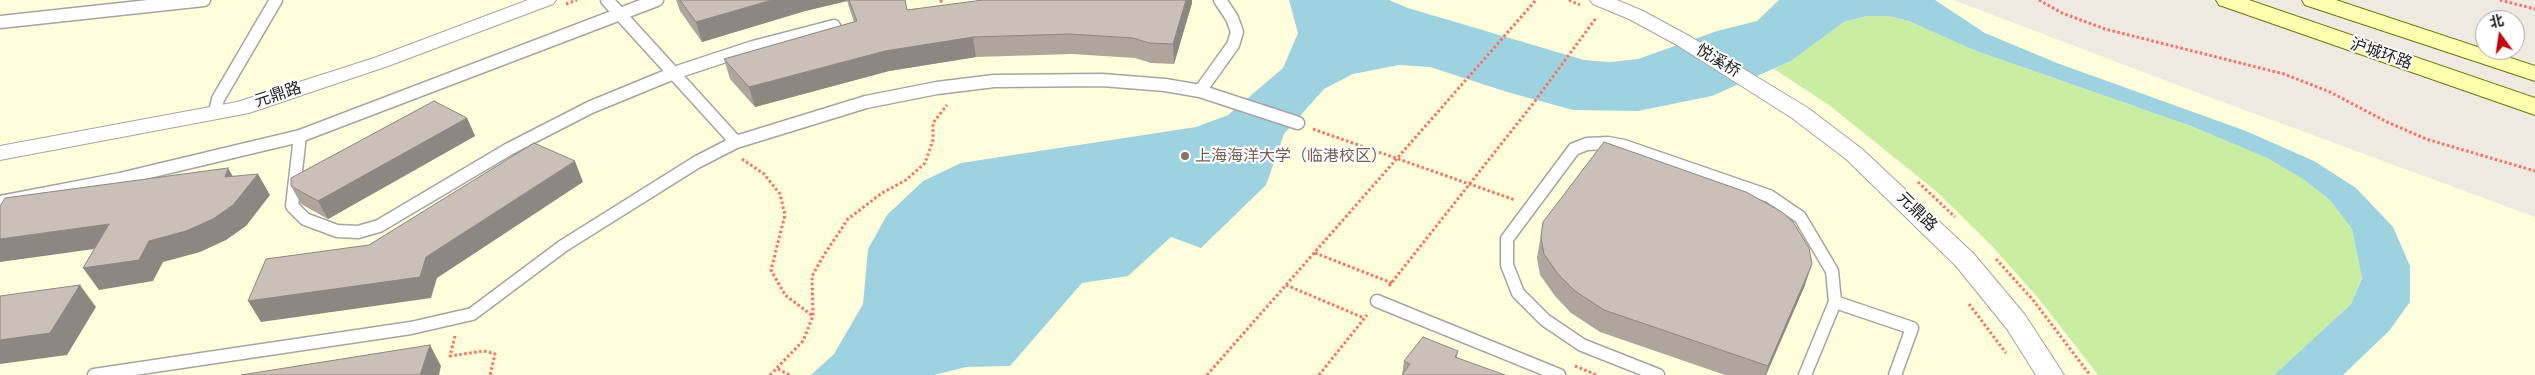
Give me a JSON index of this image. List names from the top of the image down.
{
  "streets": {
    "main road": ["沪城环路"],
    "street": ["悦溪桥", "元鼎路"]
  },
  "crossings": [
    ["悦溪桥", "元鼎路"]
  ],
  "places": ["上海海洋大学（临港校区）"],
  "north": "top"
}
